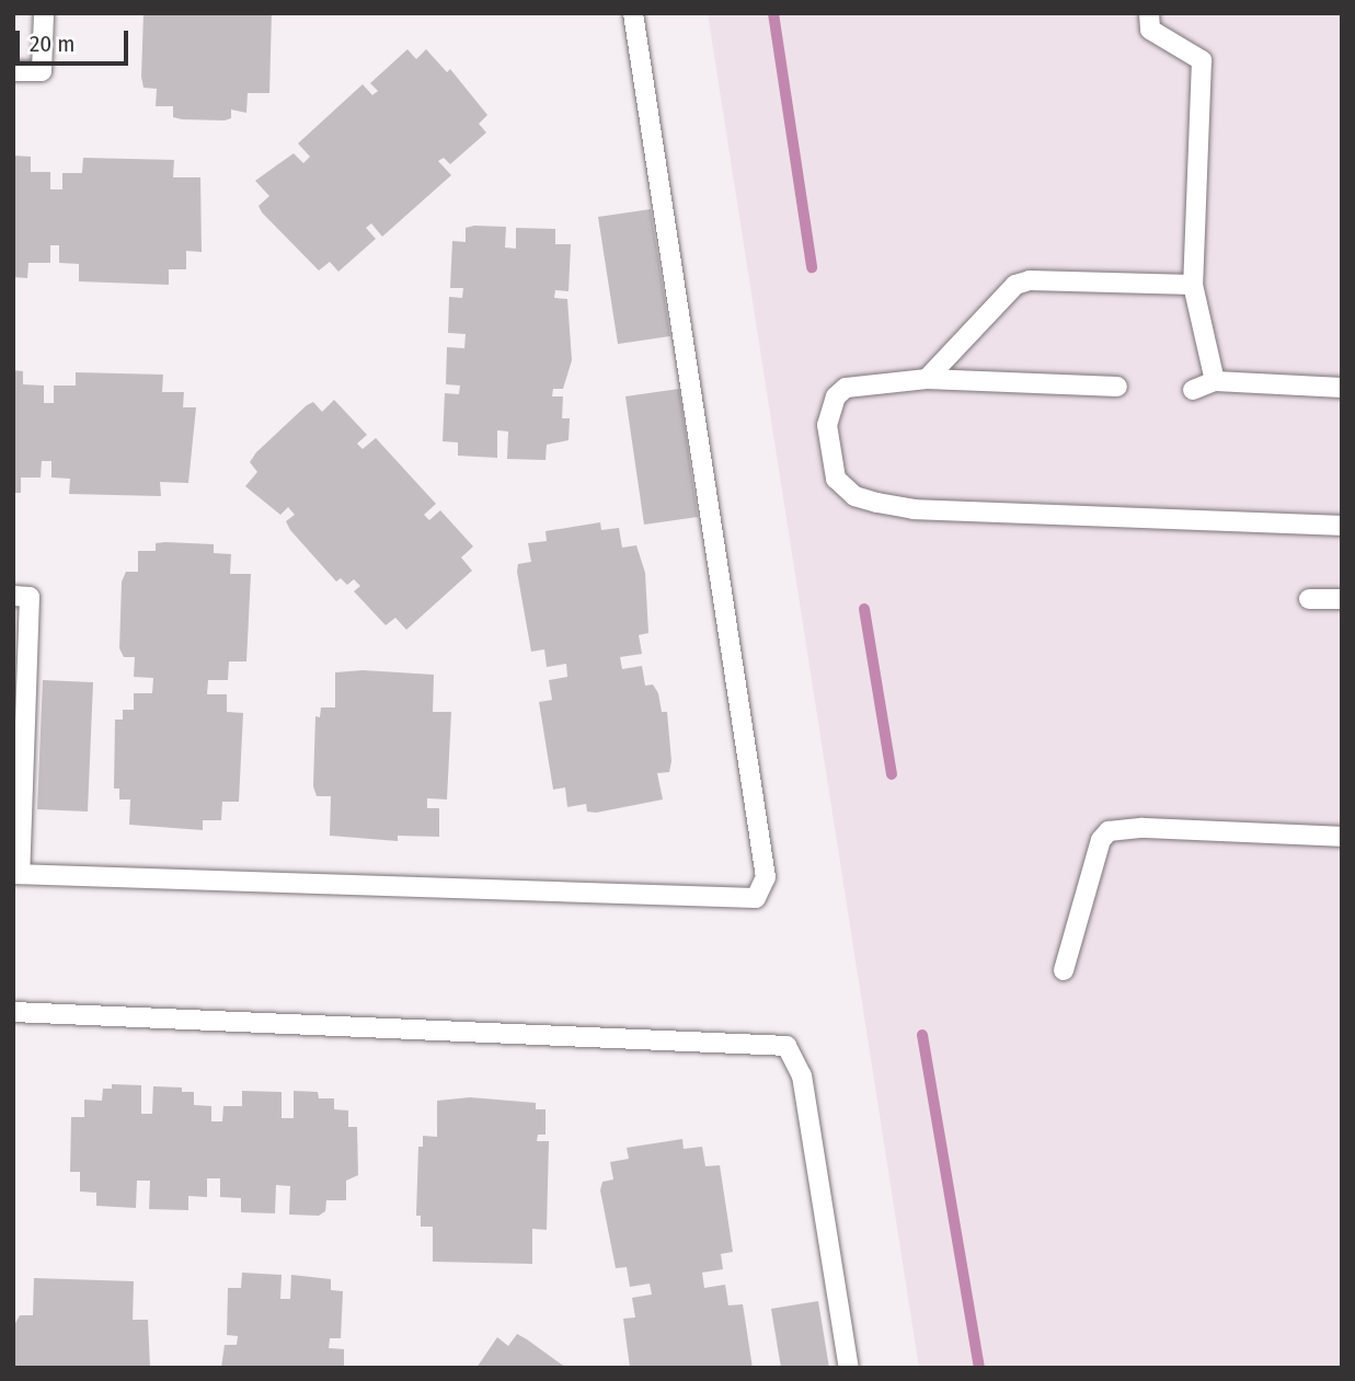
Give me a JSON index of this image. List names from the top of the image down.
{
  "scale_bar": "20 m"
}
